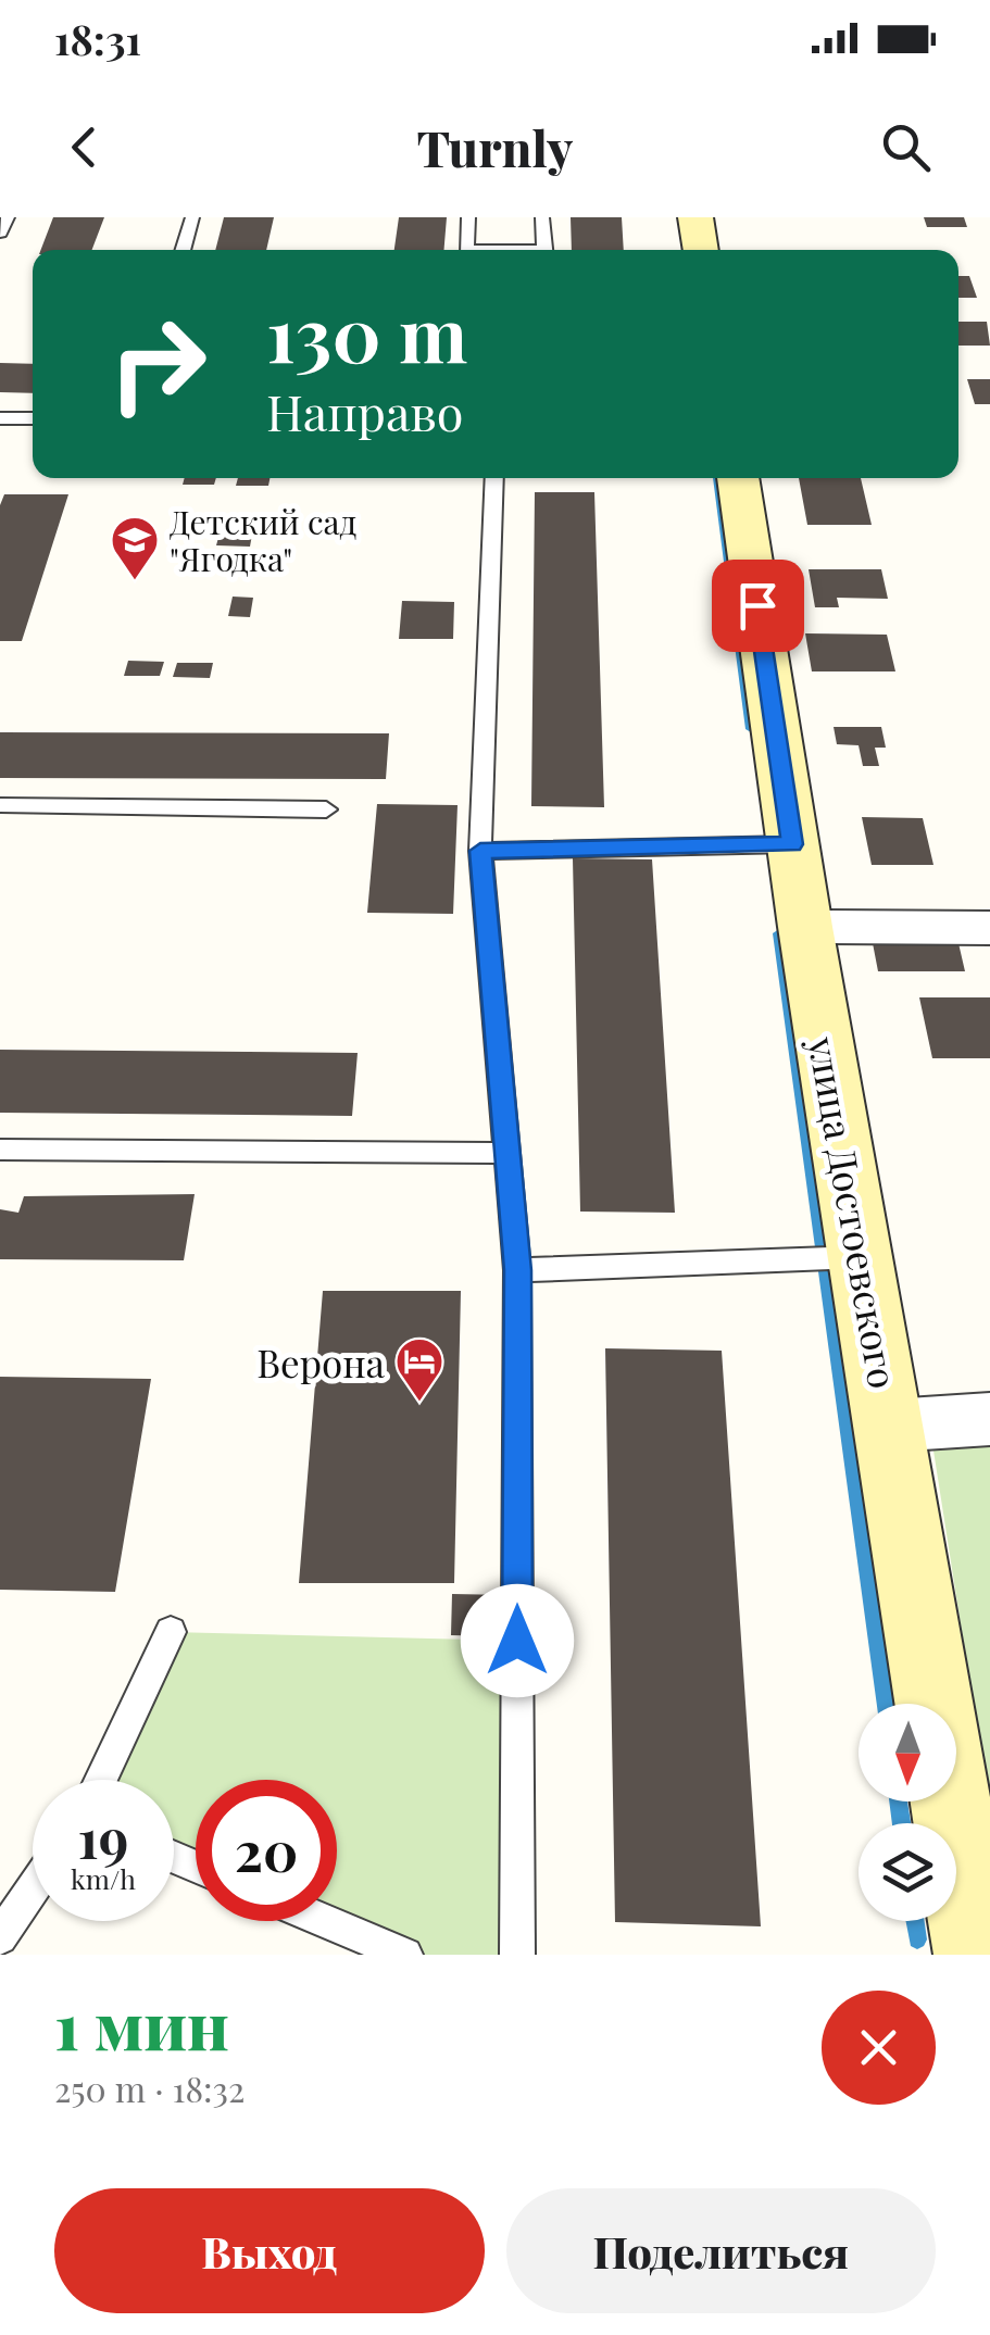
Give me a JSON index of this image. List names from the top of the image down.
{
  "streets": {
    "street": ["улица Достоевского"]
  },
  "places": {
    "school or university": ["Детский сад \"Ягодка\""],
    "hotel": ["Верона"]
  },
  "north": "bottom",
  "page": {
    "status": "18:31",
    "header": "Turnly",
    "turn": ["130 m", "Направо"],
    "speed": "19 km/h",
    "limit": "20",
    "heading": ["1 мин", "250 m · 18:32"],
    "buttons": ["Выход", "Поделиться"]
  }
}
